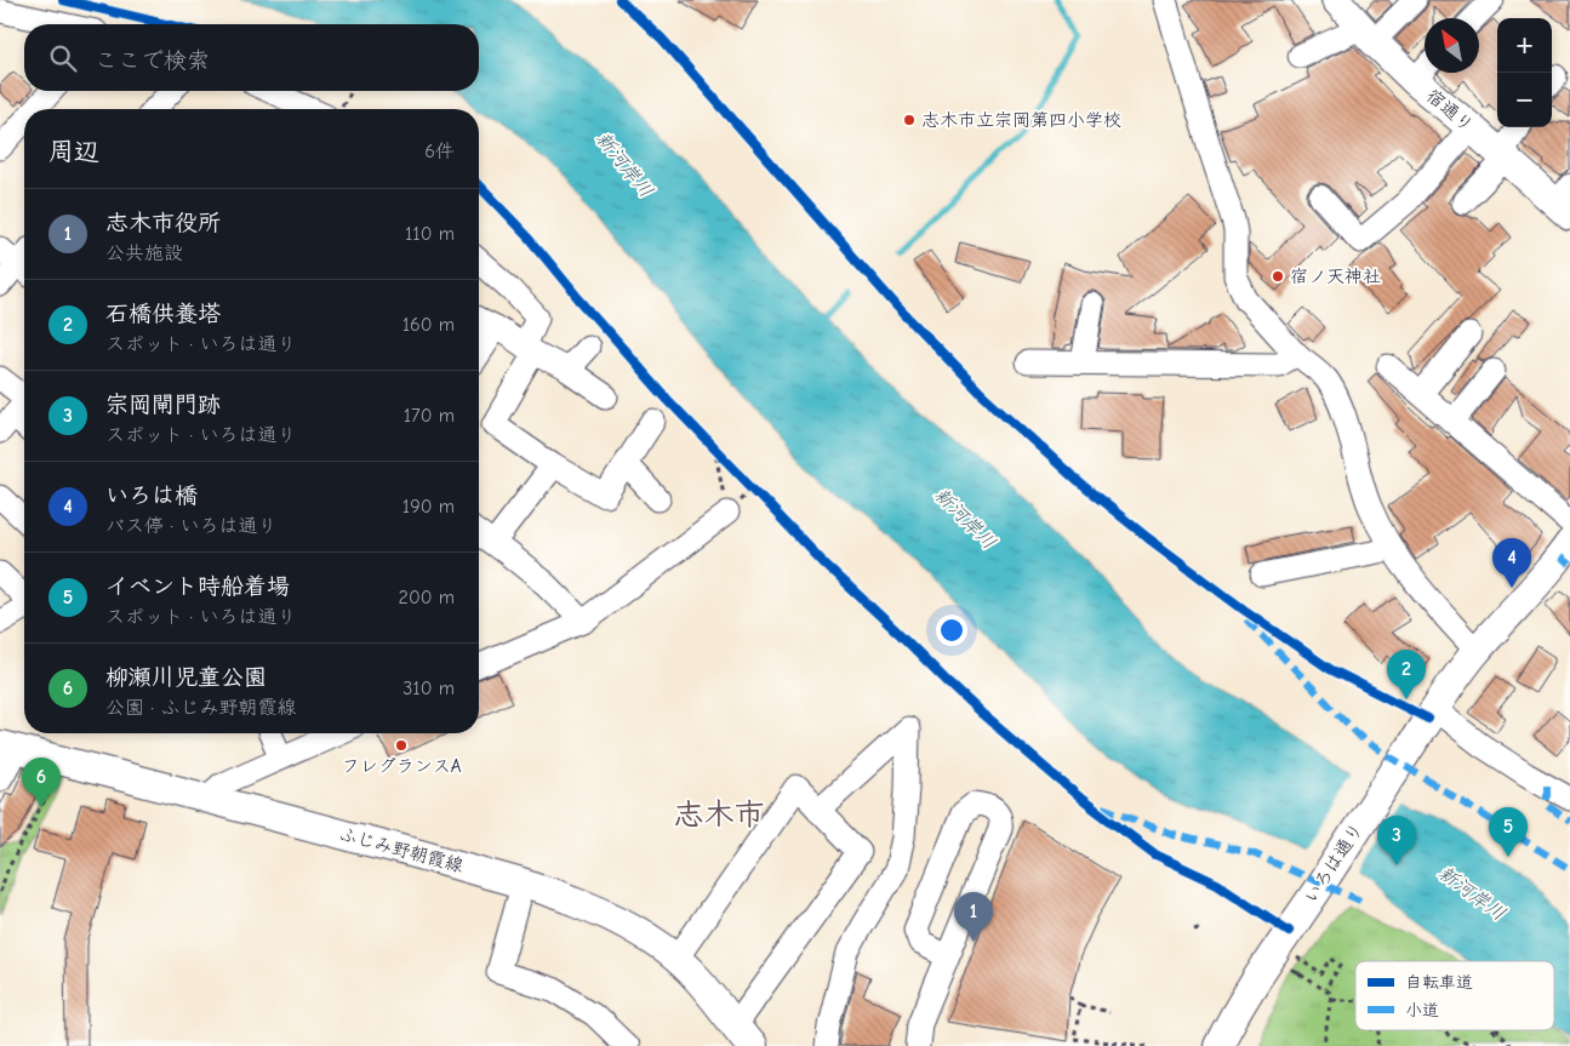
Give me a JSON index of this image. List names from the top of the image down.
{
  "streets": {
    "main road": ["宿通り", "ふじみ野朝霞線", "いろは通り"]
  },
  "districts": ["志木市"],
  "water": ["新河岸川"],
  "places": ["志木市立宗岡第四小学校", "宿ノ天神社", "フレグランスA"],
  "legend": ["自転車道", "小道"],
  "north": "top left",
  "page": {
    "map_buttons": ["+", "−"],
    "search": "ここで検索",
    "heading": ["周辺", "6件"],
    "list": [
      {
        "mark": "1",
        "name": "志木市役所",
        "note": "公共施設",
        "value": "110 m"
      },
      {
        "mark": "2",
        "name": "石橋供養塔",
        "note": "スポット · いろは通り",
        "value": "160 m"
      },
      {
        "mark": "3",
        "name": "宗岡閘門跡",
        "note": "スポット · いろは通り",
        "value": "170 m"
      },
      {
        "mark": "4",
        "name": "いろは橋",
        "note": "バス停 · いろは通り",
        "value": "190 m"
      },
      {
        "mark": "5",
        "name": "イベント時船着場",
        "note": "スポット · いろは通り",
        "value": "200 m"
      },
      {
        "mark": "6",
        "name": "柳瀬川児童公園",
        "note": "公園 · ふじみ野朝霞線",
        "value": "310 m"
      }
    ],
    "pins": [
      "4",
      "2",
      "6",
      "5",
      "3",
      "1"
    ]
  }
}
